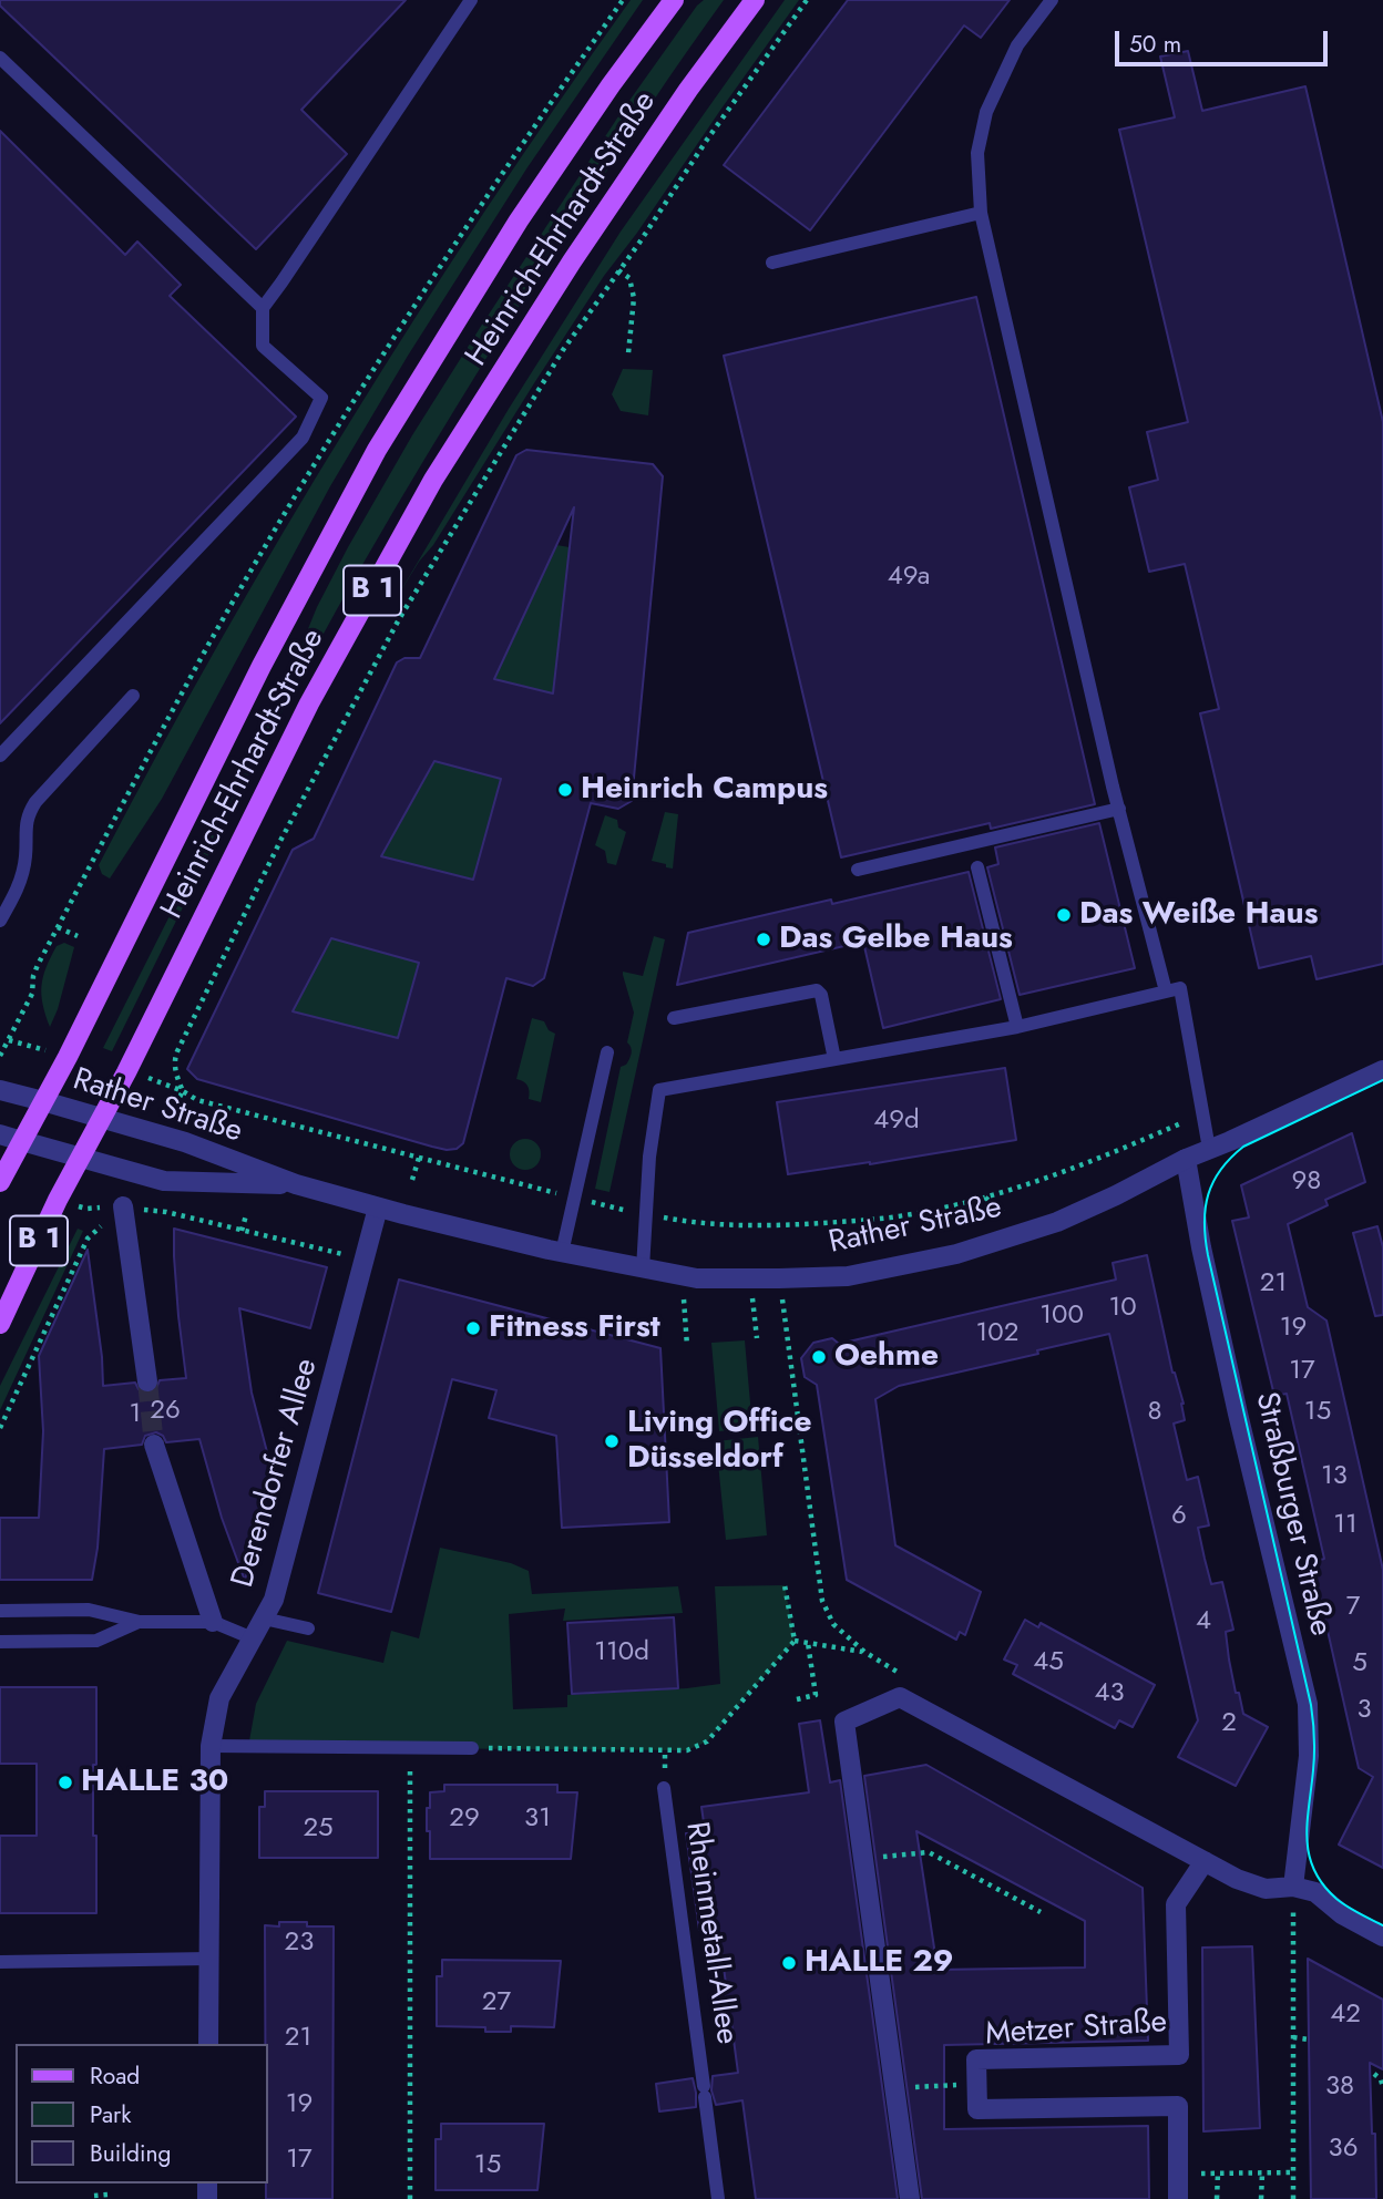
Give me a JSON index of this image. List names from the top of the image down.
{
  "streets": {
    "main road": ["Heinrich-Ehrhardt-Straße", "B 1"],
    "street": [
      "Rather Straße",
      "Derendorfer Allee",
      "Straßburger Straße",
      "Metzer Straße"
    ],
    "lane": ["Rheinmetall-Allee"]
  },
  "crossings": [
    ["Heinrich-Ehrhardt-Straße", "Rather Straße"],
    ["Rather Straße", "Derendorfer Allee"],
    ["Rather Straße", "Straßburger Straße"]
  ],
  "places": [
    "Heinrich Campus",
    "Das Weiße Haus",
    "Das Gelbe Haus",
    "Fitness First",
    "Oehme",
    "Living Office Düsseldorf",
    "HALLE 30",
    "HALLE 29"
  ],
  "house_numbers": [
    "49a",
    "49d",
    "98",
    "21",
    "10",
    "100",
    "19",
    "102",
    "17",
    "26",
    "8",
    "15",
    "1",
    "13",
    "6",
    "11",
    "7",
    "4",
    "110d",
    "45",
    "5",
    "43",
    "3",
    "2",
    "29",
    "31",
    "25",
    "23",
    "27",
    "42",
    "21",
    "38",
    "19",
    "36",
    "17",
    "15"
  ],
  "legend": ["Road", "Park", "Building"],
  "scale_bar": "50 m"
}
